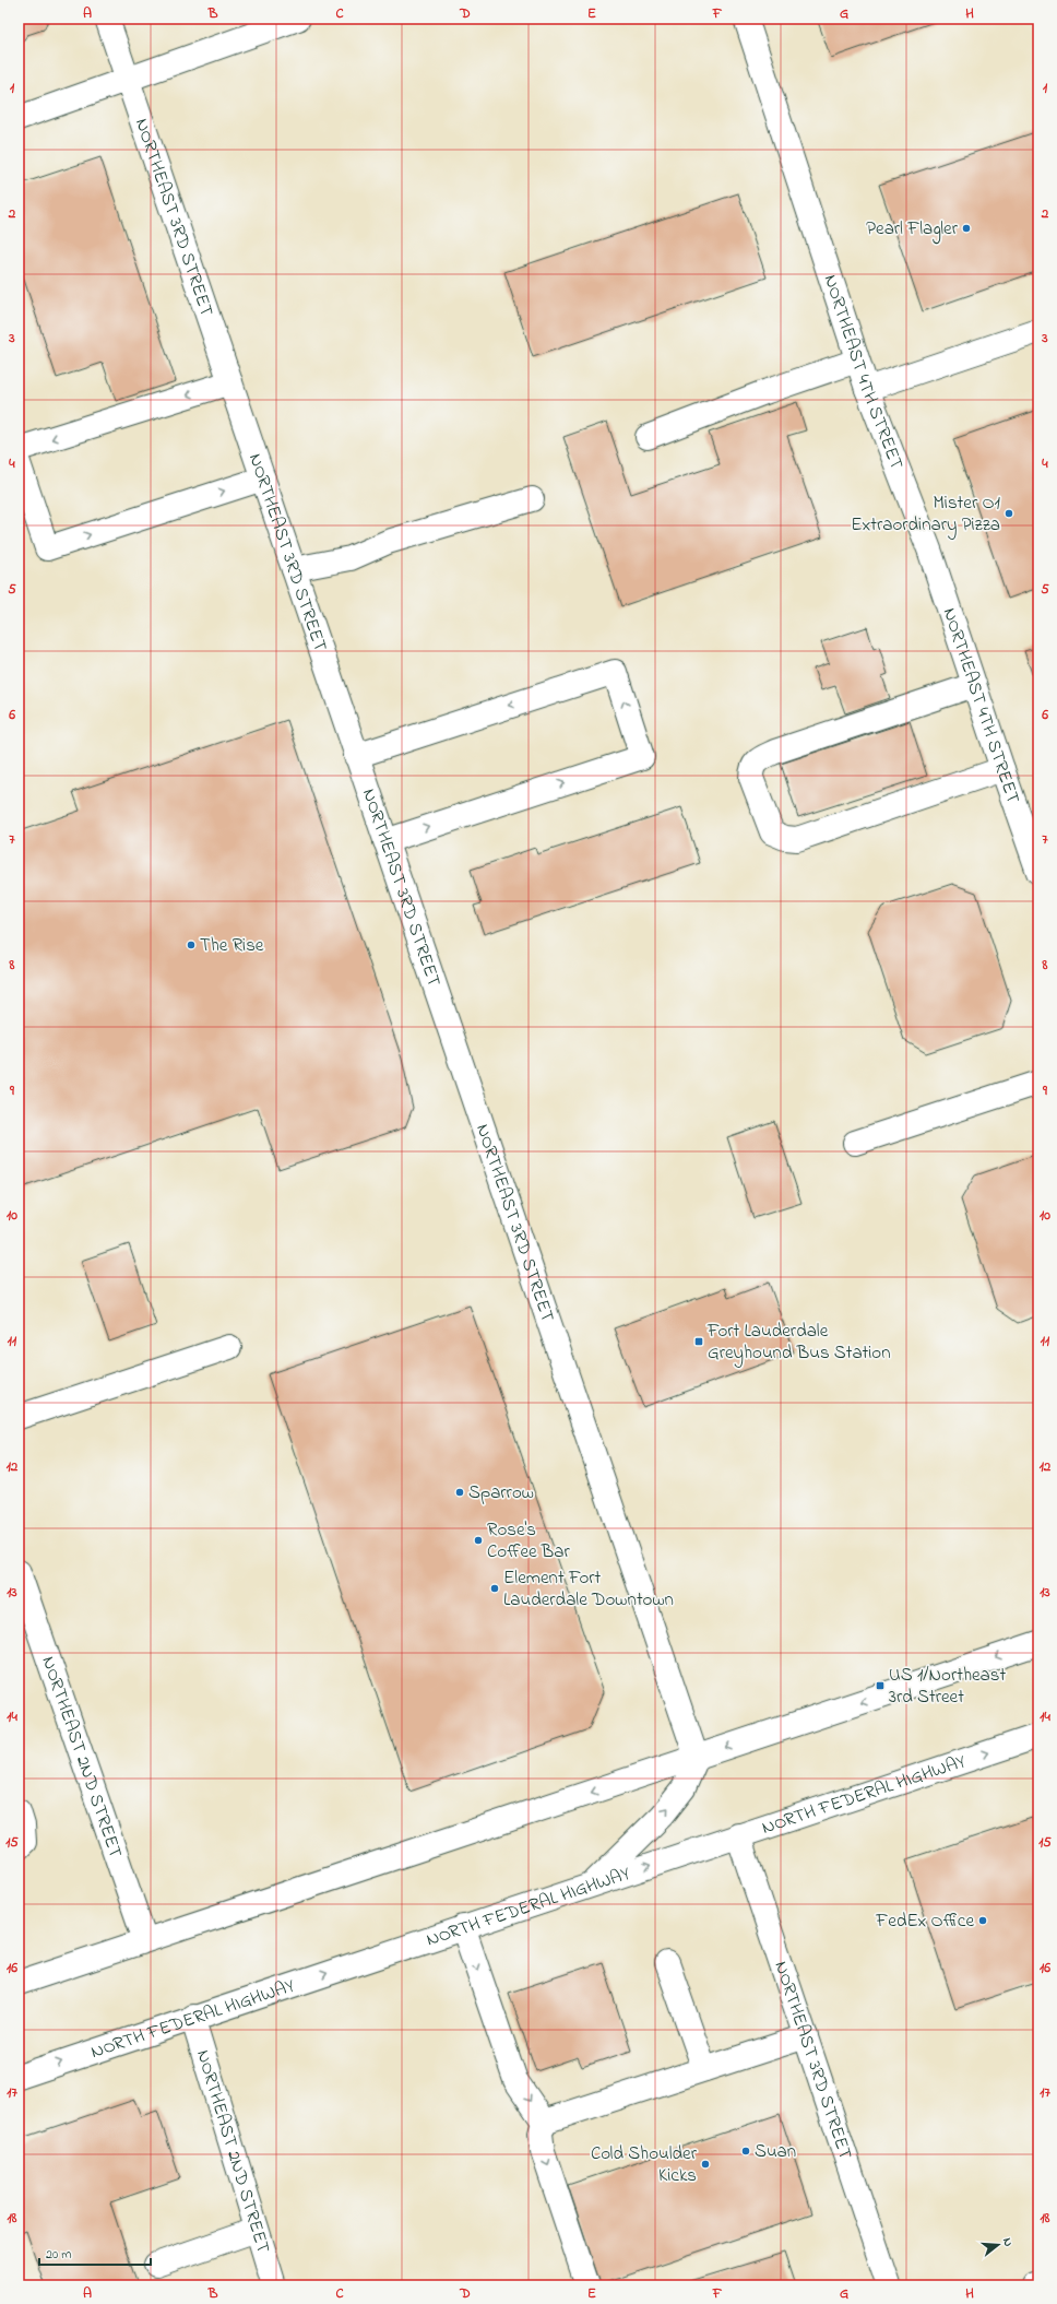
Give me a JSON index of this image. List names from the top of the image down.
{
  "streets": {
    "street": [
      "NORTHEAST 3RD STREET",
      "NORTHEAST 4TH STREET",
      "NORTHEAST 2ND STREET",
      "NORTH FEDERAL HIGHWAY"
    ]
  },
  "crossings": [
    ["NORTHEAST 3RD STREET", "NORTH FEDERAL HIGHWAY"],
    ["NORTHEAST 2ND STREET", "NORTH FEDERAL HIGHWAY"]
  ],
  "places": {
    "other": [
      "Pearl Flagler",
      "Mister O1 Extraordinary Pizza",
      "The Rise",
      "Sparrow",
      "Rose's Coffee Bar",
      "Element Fort Lauderdale Downtown",
      "FedEx Office",
      "Suan",
      "Cold Shoulder Kicks"
    ],
    "transit": ["Fort Lauderdale Greyhound Bus Station", "US 1/Northeast 3rd Street"]
  },
  "scale_bar": "20 m",
  "north": "right",
  "grid": {
    "columns": [
      "A",
      "B",
      "C",
      "D",
      "E",
      "F",
      "G",
      "H"
    ],
    "rows": [
      "1",
      "2",
      "3",
      "4",
      "5",
      "6",
      "7",
      "8",
      "9",
      "10",
      "11",
      "12",
      "13",
      "14",
      "15",
      "16",
      "17",
      "18"
    ]
  }
}
